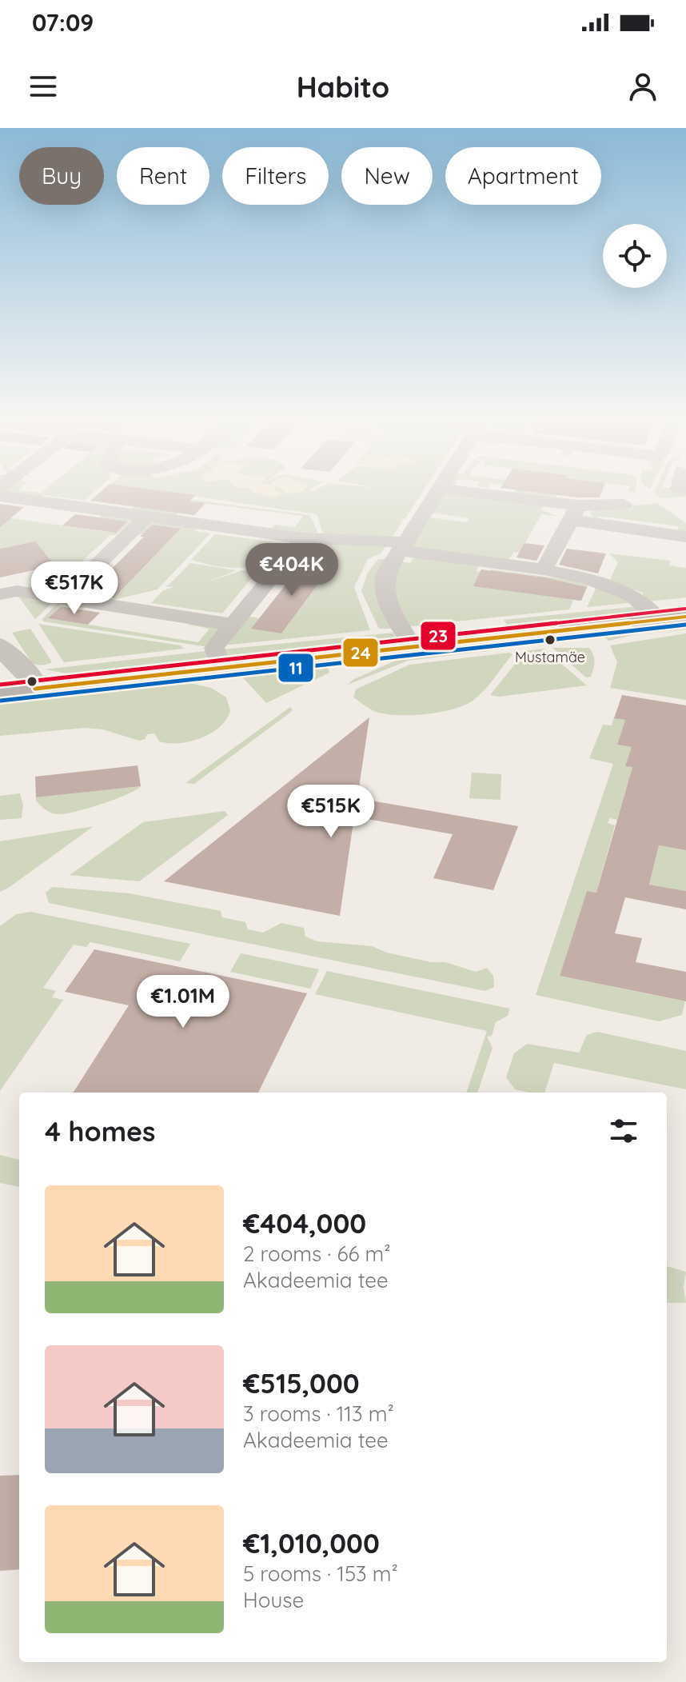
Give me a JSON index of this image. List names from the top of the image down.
{
  "places": ["Mustamäe"],
  "lines": ["transit line 23", "transit line 24", "transit line 11"],
  "page": {
    "status": "07:09",
    "header": "Habito",
    "chip": [
      "Buy",
      "Rent",
      "Filters",
      "New",
      "Apartment"
    ],
    "price": [
      "€404K",
      "€517K",
      "€515K",
      "€1.01M"
    ],
    "heading": "4 homes",
    "list": [
      {
        "name": "€404,000",
        "note": "2 rooms · 66 m² · Akadeemia tee"
      },
      {
        "name": "€515,000",
        "note": "3 rooms · 113 m² · Akadeemia tee"
      },
      {
        "name": "€1,010,000",
        "note": "5 rooms · 153 m² · House"
      }
    ]
  }
}
